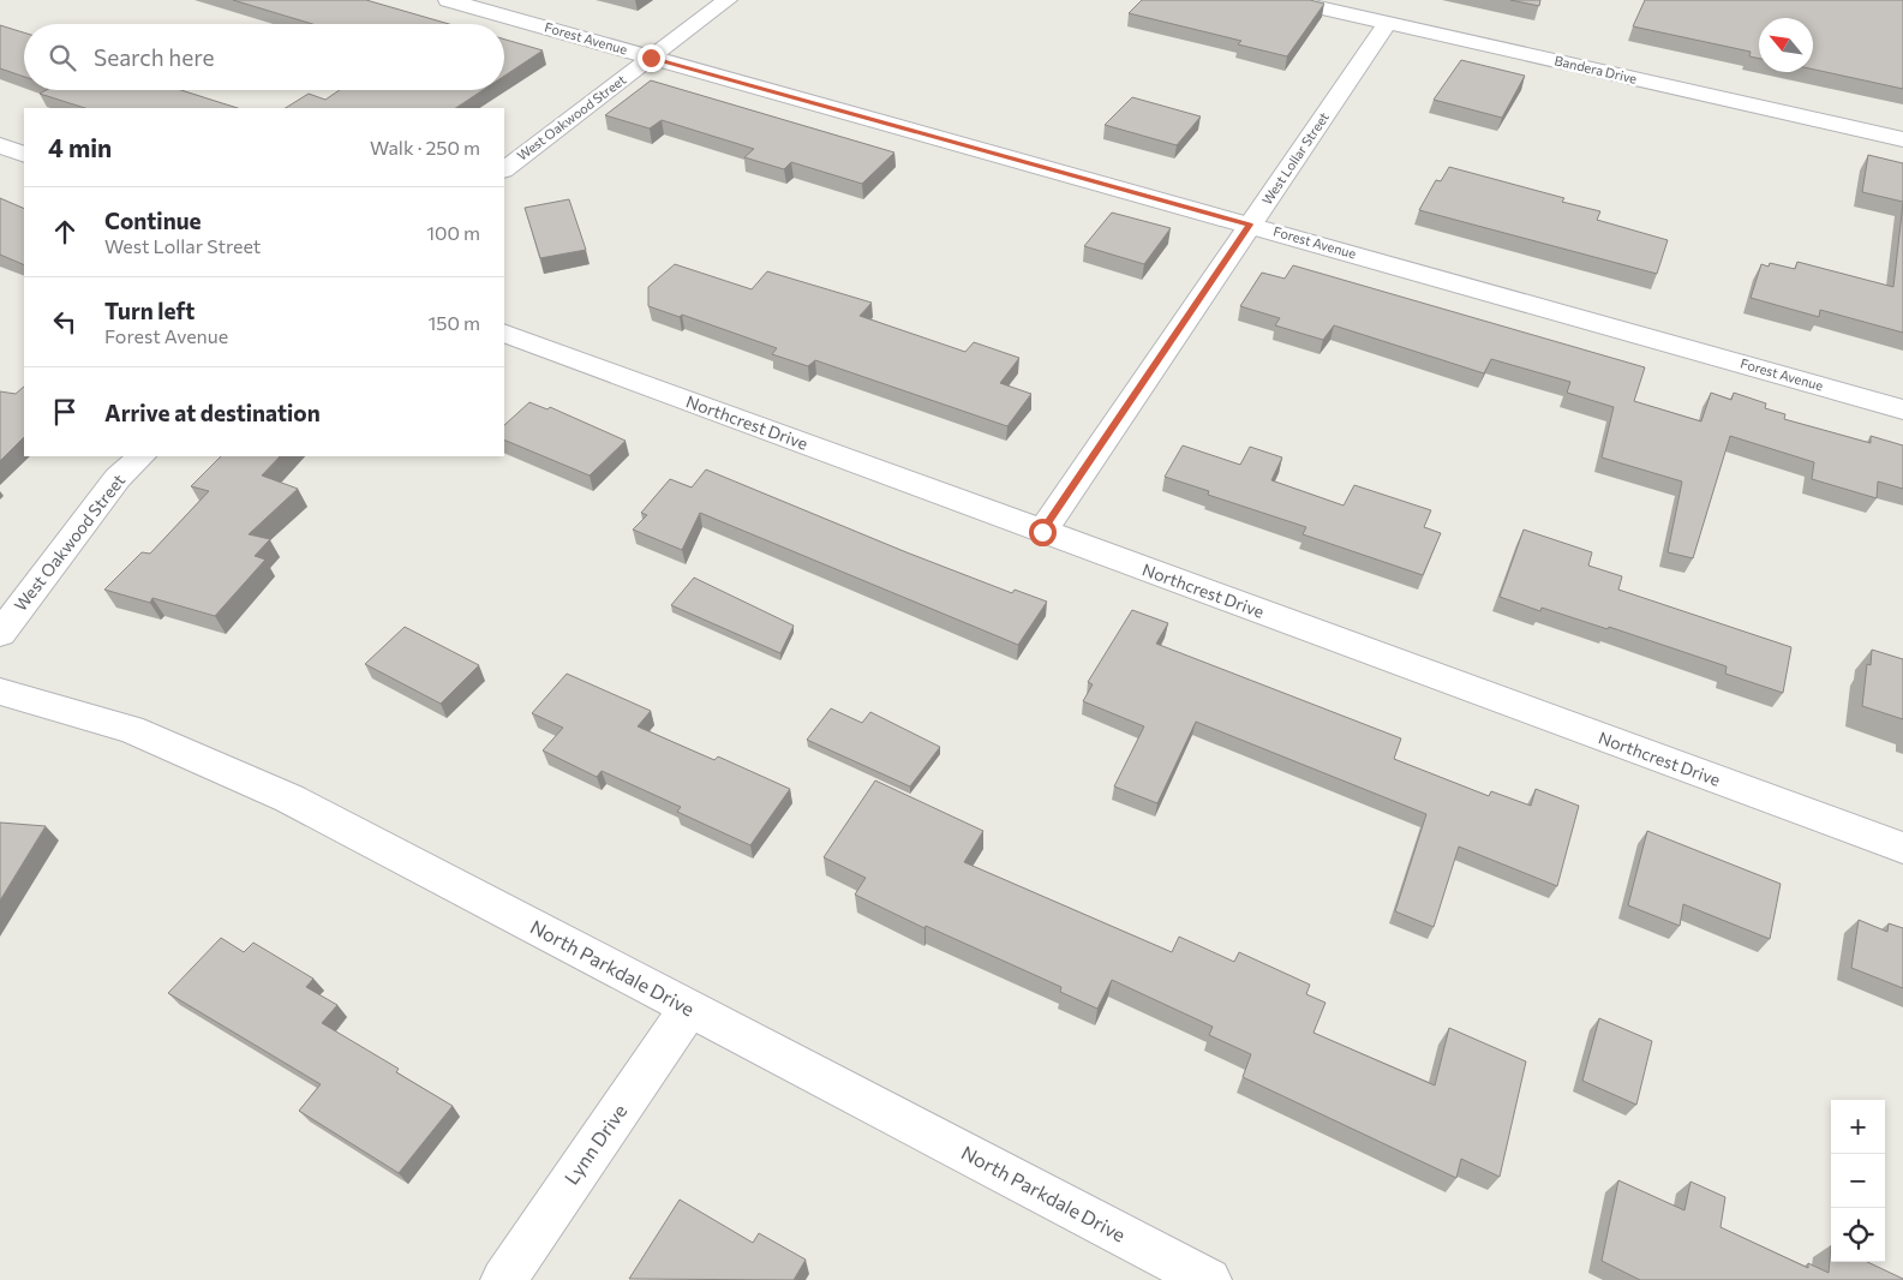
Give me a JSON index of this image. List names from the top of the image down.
{
  "streets": {
    "street": [
      "Forest Avenue",
      "Bandera Drive",
      "West Oakwood Street",
      "West Lollar Street",
      "Northcrest Drive",
      "North Parkdale Drive",
      "Lynn Drive"
    ]
  },
  "crossings": [
    ["Forest Avenue", "West Oakwood Street"],
    ["Forest Avenue", "West Lollar Street"],
    ["Bandera Drive", "West Lollar Street"],
    ["West Lollar Street", "Northcrest Drive"],
    ["North Parkdale Drive", "Lynn Drive"]
  ],
  "north": "top left",
  "page": {
    "search": "Search here",
    "heading": ["4 min", "Walk · 250 m"],
    "list": [
      ["Continue", "West Lollar Street", "100 m"],
      ["Turn left", "Forest Avenue", "150 m"],
      "Arrive at destination"
    ],
    "map_buttons": ["+", "−"]
  }
}
